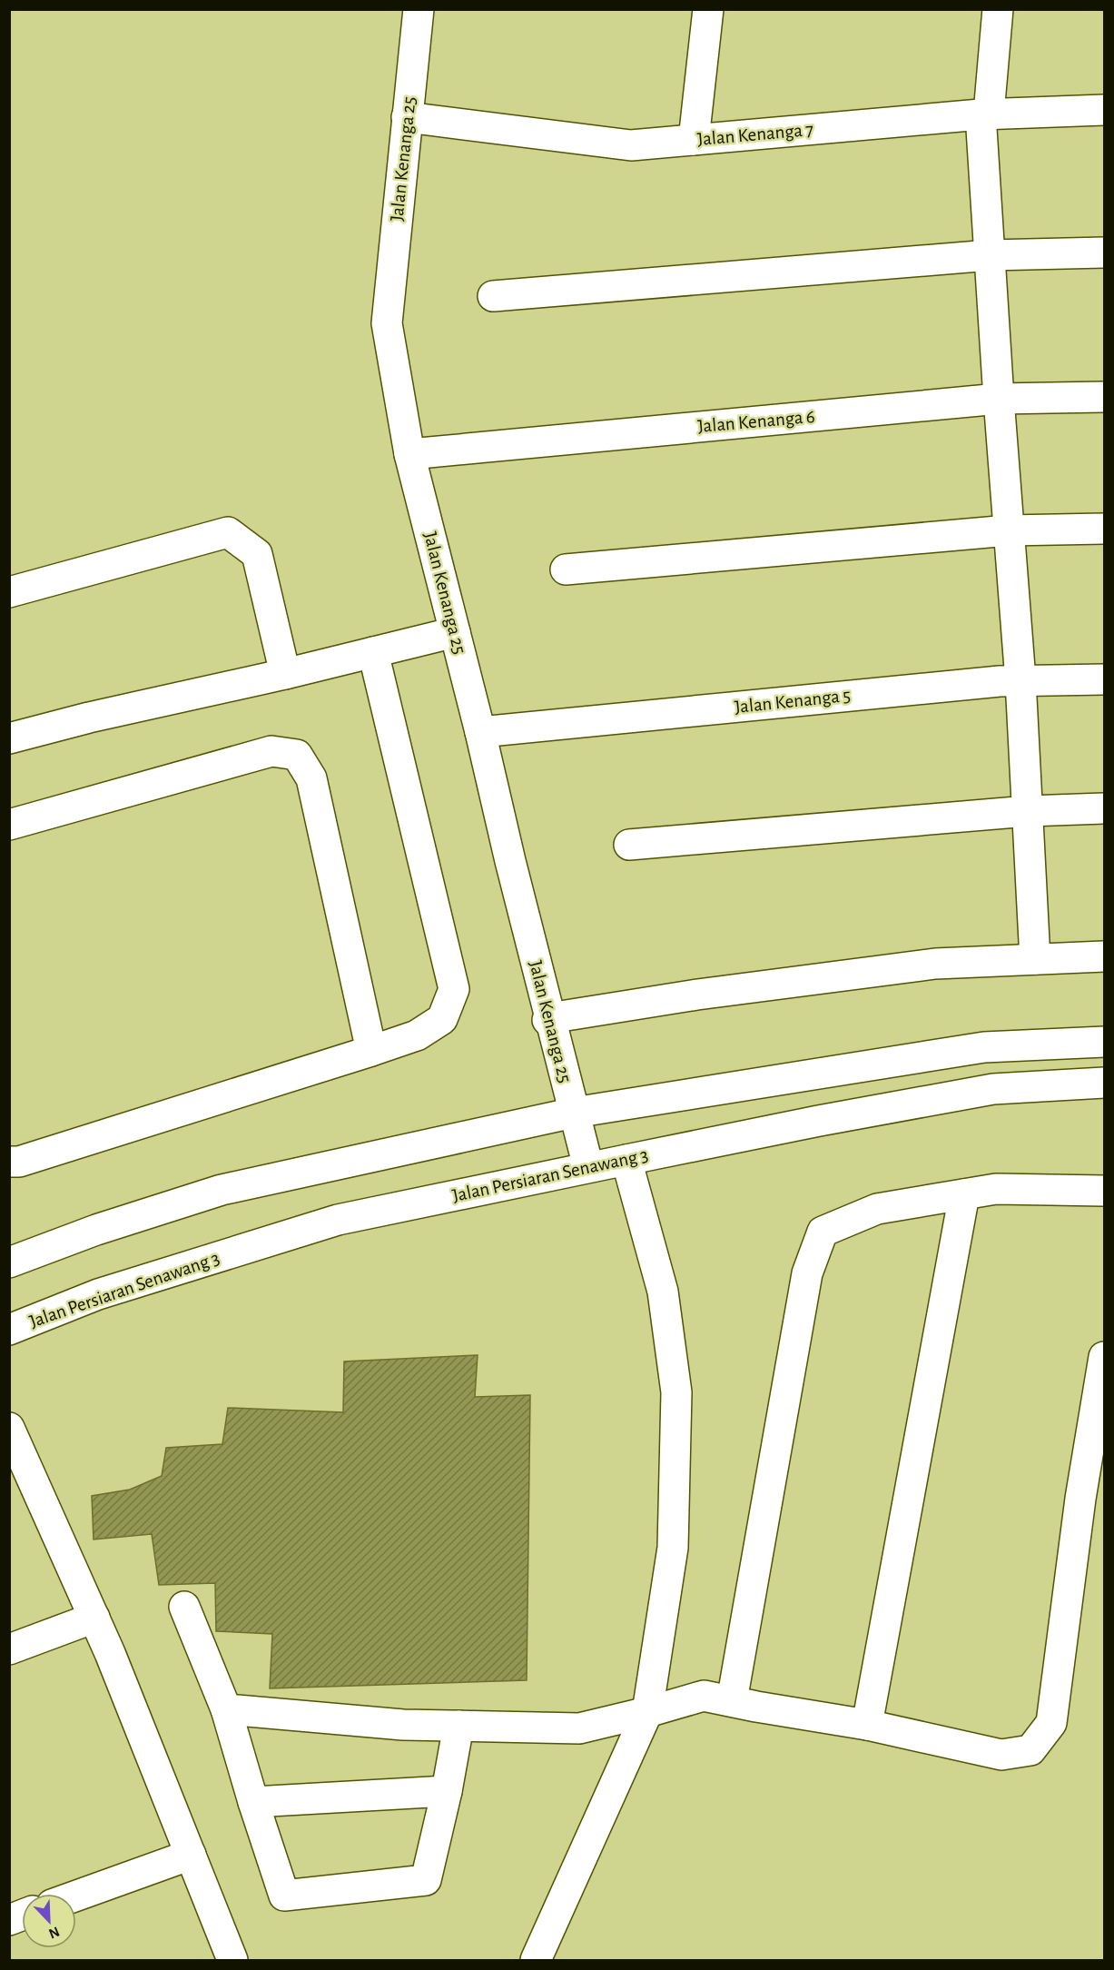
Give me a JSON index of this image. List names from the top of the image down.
{
  "streets": {
    "street": [
      "Jalan Kenanga 7",
      "Jalan Kenanga 25",
      "Jalan Kenanga 6",
      "Jalan Kenanga 5",
      "Jalan Persiaran Senawang 3"
    ]
  },
  "crossings": [
    ["Jalan Kenanga 7", "Jalan Kenanga 25"],
    ["Jalan Kenanga 25", "Jalan Kenanga 6"],
    ["Jalan Kenanga 25", "Jalan Kenanga 5"],
    ["Jalan Kenanga 25", "Jalan Persiaran Senawang 3"]
  ],
  "north": "bottom right"
}
